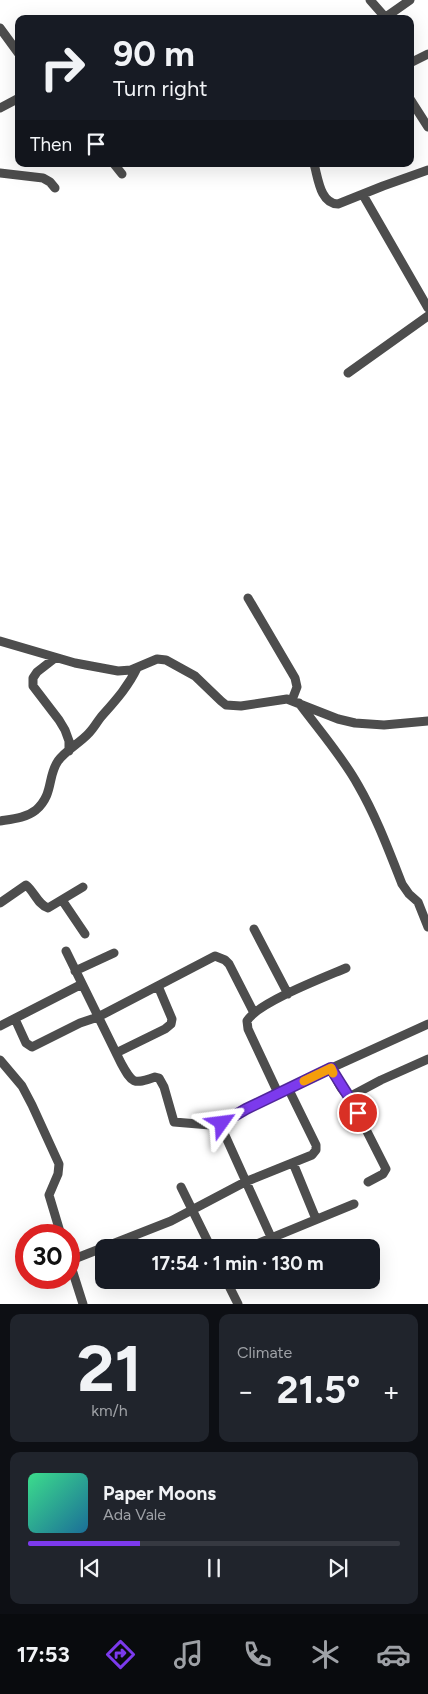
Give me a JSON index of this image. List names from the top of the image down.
{
  "page": {
    "turn": ["90 m", "Turn right"],
    "then": "Then",
    "limit": "30",
    "trip": "17:54 · 1 min · 130 m",
    "tile": [
      ["21", "km/h"],
      "Climate"
    ],
    "heat": ["−", "21.5°", "+"],
    "song": ["Paper Moons", "Ada Vale"],
    "tabs": "17:53"
  }
}
